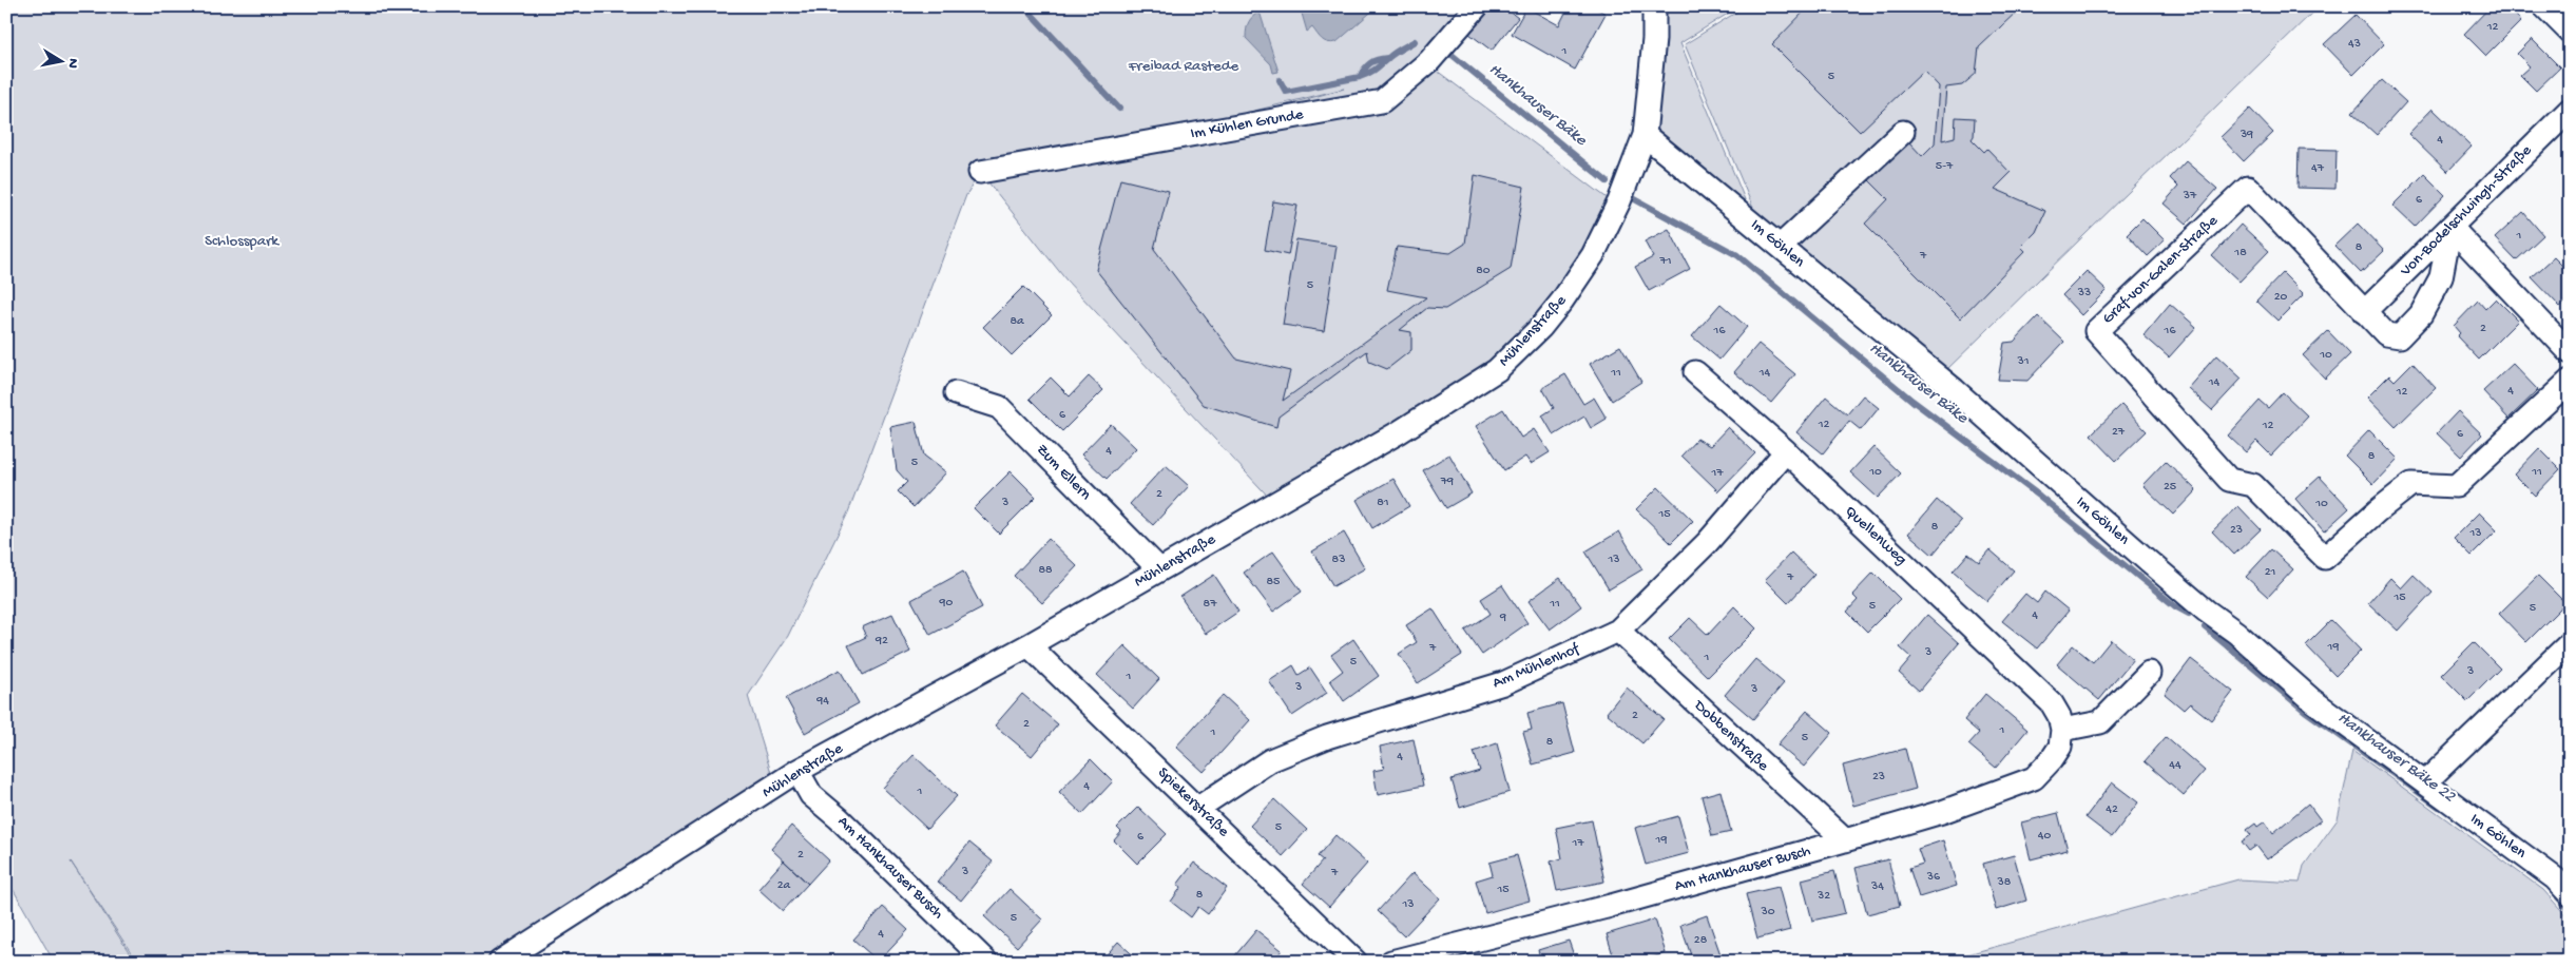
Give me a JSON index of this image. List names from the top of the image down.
{
  "streets": {
    "street": [
      "Im Kühlen Grunde",
      "Von-Bodelschwingh-Straße",
      "Im Göhlen",
      "Graf-von-Galen-Straße",
      "Mühlenstraße",
      "Zum Ellern",
      "Quellenweg",
      "Am Mühlenhof",
      "Dobbenstraße",
      "Spiekerstraße",
      "Am Hankhauser Busch"
    ]
  },
  "crossings": [
    ["Von-Bodelschwingh-Straße", "Graf-von-Galen-Straße"],
    ["Im Göhlen", "Mühlenstraße"],
    ["Mühlenstraße", "Zum Ellern"],
    ["Mühlenstraße", "Spiekerstraße"],
    ["Mühlenstraße", "Am Hankhauser Busch"],
    ["Quellenweg", "Am Mühlenhof"],
    ["Quellenweg", "Am Hankhauser Busch"],
    ["Am Mühlenhof", "Dobbenstraße"],
    ["Am Mühlenhof", "Spiekerstraße"],
    ["Dobbenstraße", "Am Hankhauser Busch"]
  ],
  "water": ["Hankhauser Bäke", "Hankhauser Bäke 22"],
  "parks": ["Freibad Rastede", "Schlosspark"],
  "house_numbers": [
    "12",
    "43",
    "1",
    "5",
    "39",
    "4",
    "5-7",
    "47",
    "37",
    "6",
    "1",
    "8",
    "18",
    "7",
    "71",
    "80",
    "5",
    "33",
    "20",
    "8a",
    "2",
    "16",
    "16",
    "10",
    "31",
    "11",
    "14",
    "14",
    "4",
    "12",
    "6",
    "12",
    "12",
    "27",
    "6",
    "4",
    "8",
    "5",
    "10",
    "11",
    "17",
    "79",
    "25",
    "2",
    "3",
    "81",
    "10",
    "15",
    "8",
    "23",
    "13",
    "83",
    "13",
    "88",
    "21",
    "7",
    "85",
    "15",
    "90",
    "87",
    "11",
    "5",
    "5",
    "4",
    "9",
    "92",
    "19",
    "7",
    "3",
    "1",
    "5",
    "3",
    "1",
    "3",
    "3",
    "94",
    "2",
    "2",
    "1",
    "1",
    "5",
    "8",
    "4",
    "44",
    "23",
    "4",
    "1",
    "42",
    "5",
    "40",
    "6",
    "19",
    "17",
    "2",
    "3",
    "7",
    "36",
    "38",
    "2a",
    "34",
    "15",
    "8",
    "32",
    "13",
    "30",
    "5",
    "4",
    "28"
  ],
  "north": "right"
}
